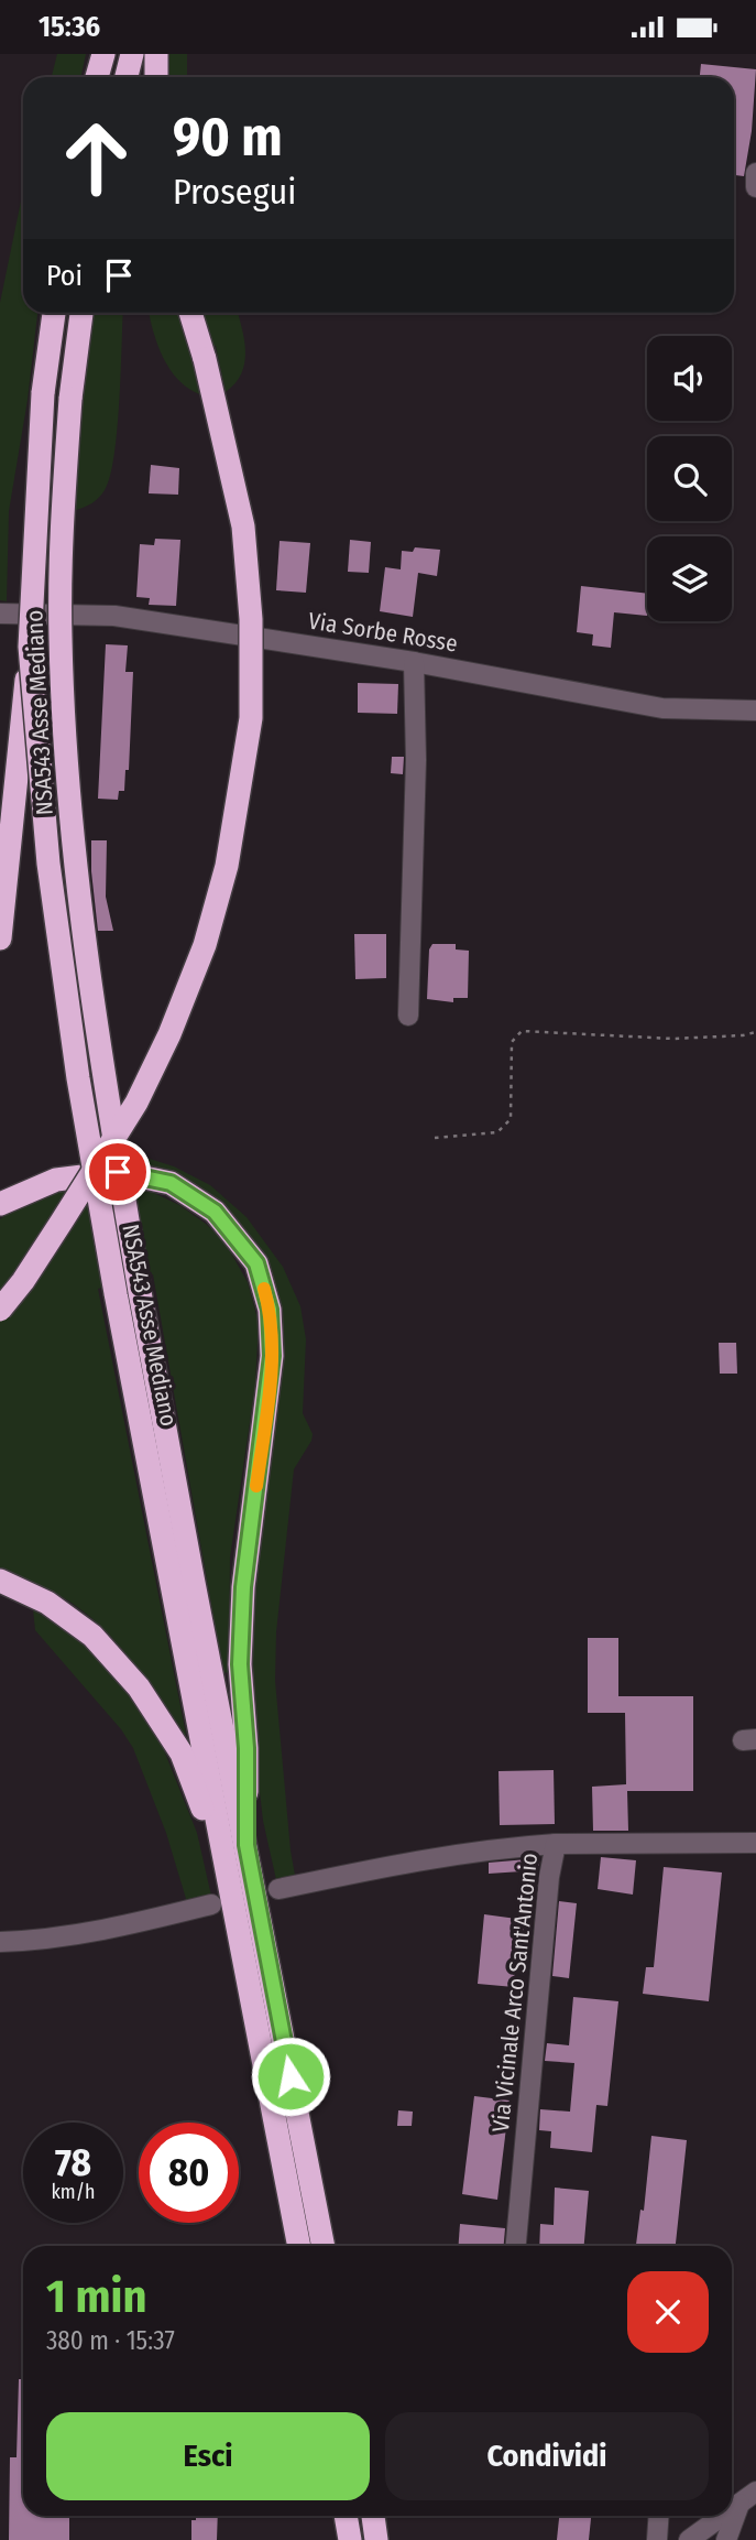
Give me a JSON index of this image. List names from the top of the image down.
{
  "streets": {
    "highway": ["NSA543 Asse Mediano"],
    "street": ["Via Sorbe Rosse", "Via Vicinale Arco Sant'Antonio"]
  },
  "page": {
    "status": "15:36",
    "turn": ["90 m", "Prosegui"],
    "then": "Poi",
    "speed": "78 km/h",
    "limit": "80",
    "heading": ["1 min", "380 m · 15:37"],
    "buttons": ["Esci", "Condividi"]
  }
}
